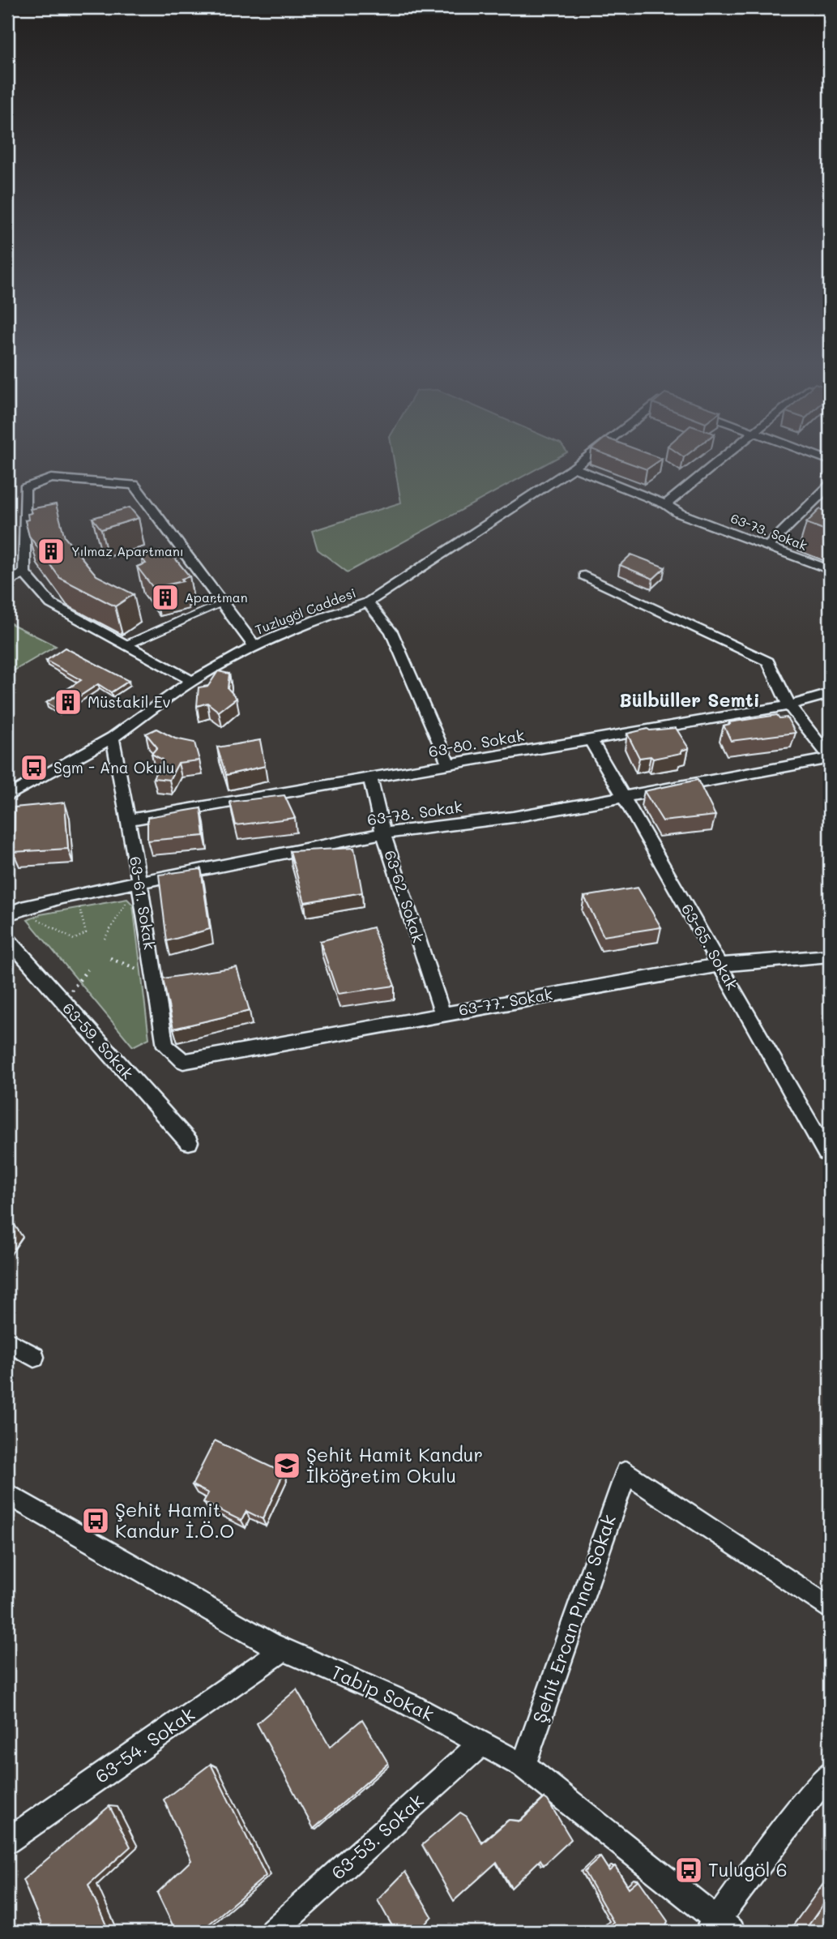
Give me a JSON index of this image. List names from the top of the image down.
{
  "streets": {
    "street": [
      "63-73. Sokak",
      "Tuzlugöl Caddesi",
      "63-80. Sokak",
      "63-78. Sokak",
      "63-62. Sokak",
      "63-61. Sokak",
      "63-65. Sokak",
      "63-77. Sokak",
      "63-59. Sokak",
      "Şehit Ercan Pınar Sokak",
      "Tabip Sokak",
      "63-54. Sokak",
      "63-53. Sokak"
    ]
  },
  "crossings": [
    ["63-73. Sokak", "Tuzlugöl Caddesi"],
    ["Tuzlugöl Caddesi", "63-61. Sokak"],
    ["63-80. Sokak", "63-62. Sokak"],
    ["63-80. Sokak", "63-61. Sokak"],
    ["63-80. Sokak", "63-65. Sokak"],
    ["63-78. Sokak", "63-62. Sokak"],
    ["63-78. Sokak", "63-61. Sokak"],
    ["63-78. Sokak", "63-65. Sokak"],
    ["63-62. Sokak", "63-77. Sokak"],
    ["63-61. Sokak", "63-77. Sokak"],
    ["63-65. Sokak", "63-77. Sokak"],
    ["Şehit Ercan Pınar Sokak", "Tabip Sokak"],
    ["Tabip Sokak", "63-54. Sokak"],
    ["Tabip Sokak", "63-53. Sokak"]
  ],
  "districts": ["Bülbüller Semti"],
  "places": {
    "building": ["Yılmaz Apartmanı", "Apartman", "Müstakil Ev"],
    "bus stop": ["Sgm - Ana Okulu", "Şehit Hamit Kandur İ.Ö.O", "Tulugöl 6"],
    "school or university": ["Şehit Hamit Kandur İlköğretim Okulu"]
  }
}
